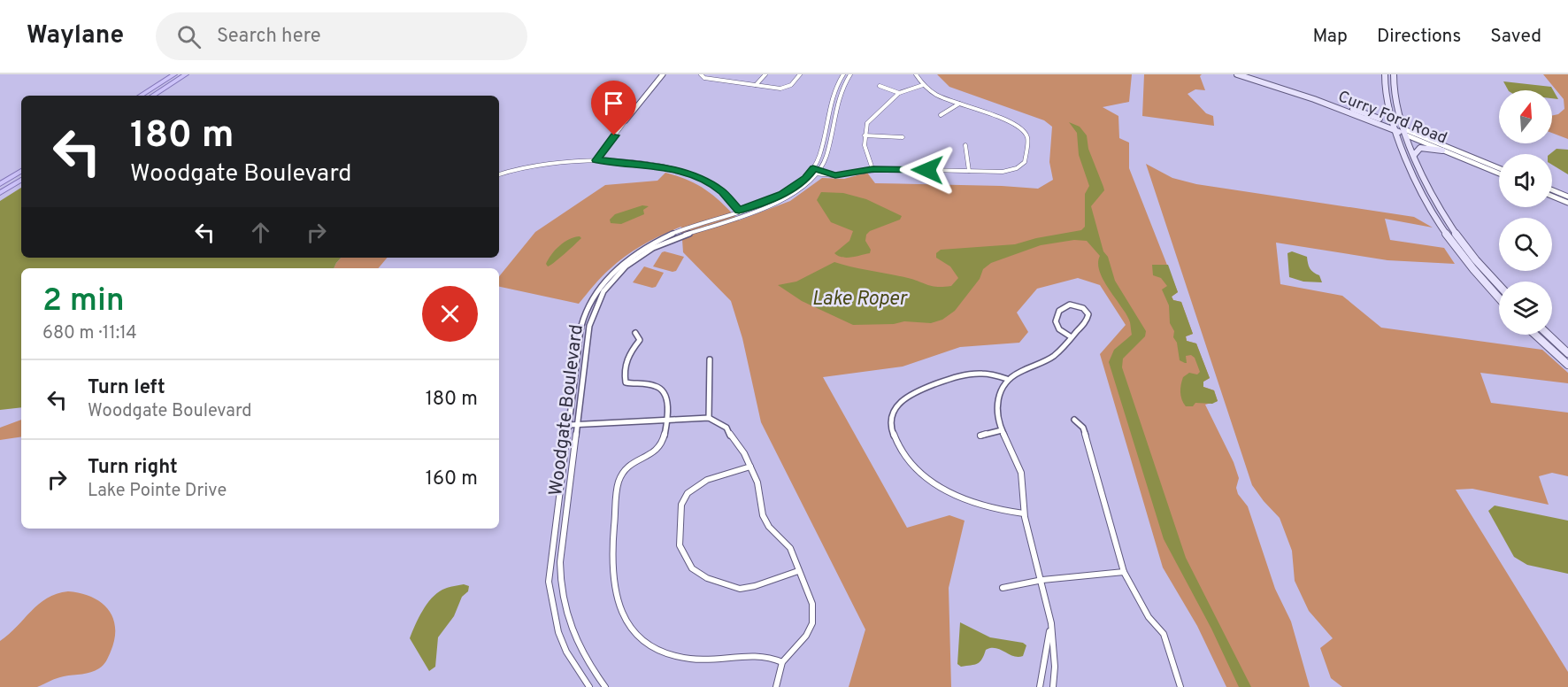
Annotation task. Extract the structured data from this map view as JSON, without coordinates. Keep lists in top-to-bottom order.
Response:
{
  "streets": {
    "main road": ["Curry Ford Road"],
    "street": ["Woodgate Boulevard"]
  },
  "water": ["Lake Roper"],
  "north": "top",
  "page": {
    "header": "Waylane",
    "search": "Search here",
    "nav": ["Map", "Directions", "Saved"],
    "turn": ["180 m", "Woodgate Boulevard"],
    "heading": ["2 min", "680 m · 11:14"],
    "list": [
      {
        "name": "Turn left",
        "note": "Woodgate Boulevard",
        "value": "180 m"
      },
      {
        "name": "Turn right",
        "note": "Lake Pointe Drive",
        "value": "160 m"
      }
    ]
  }
}
